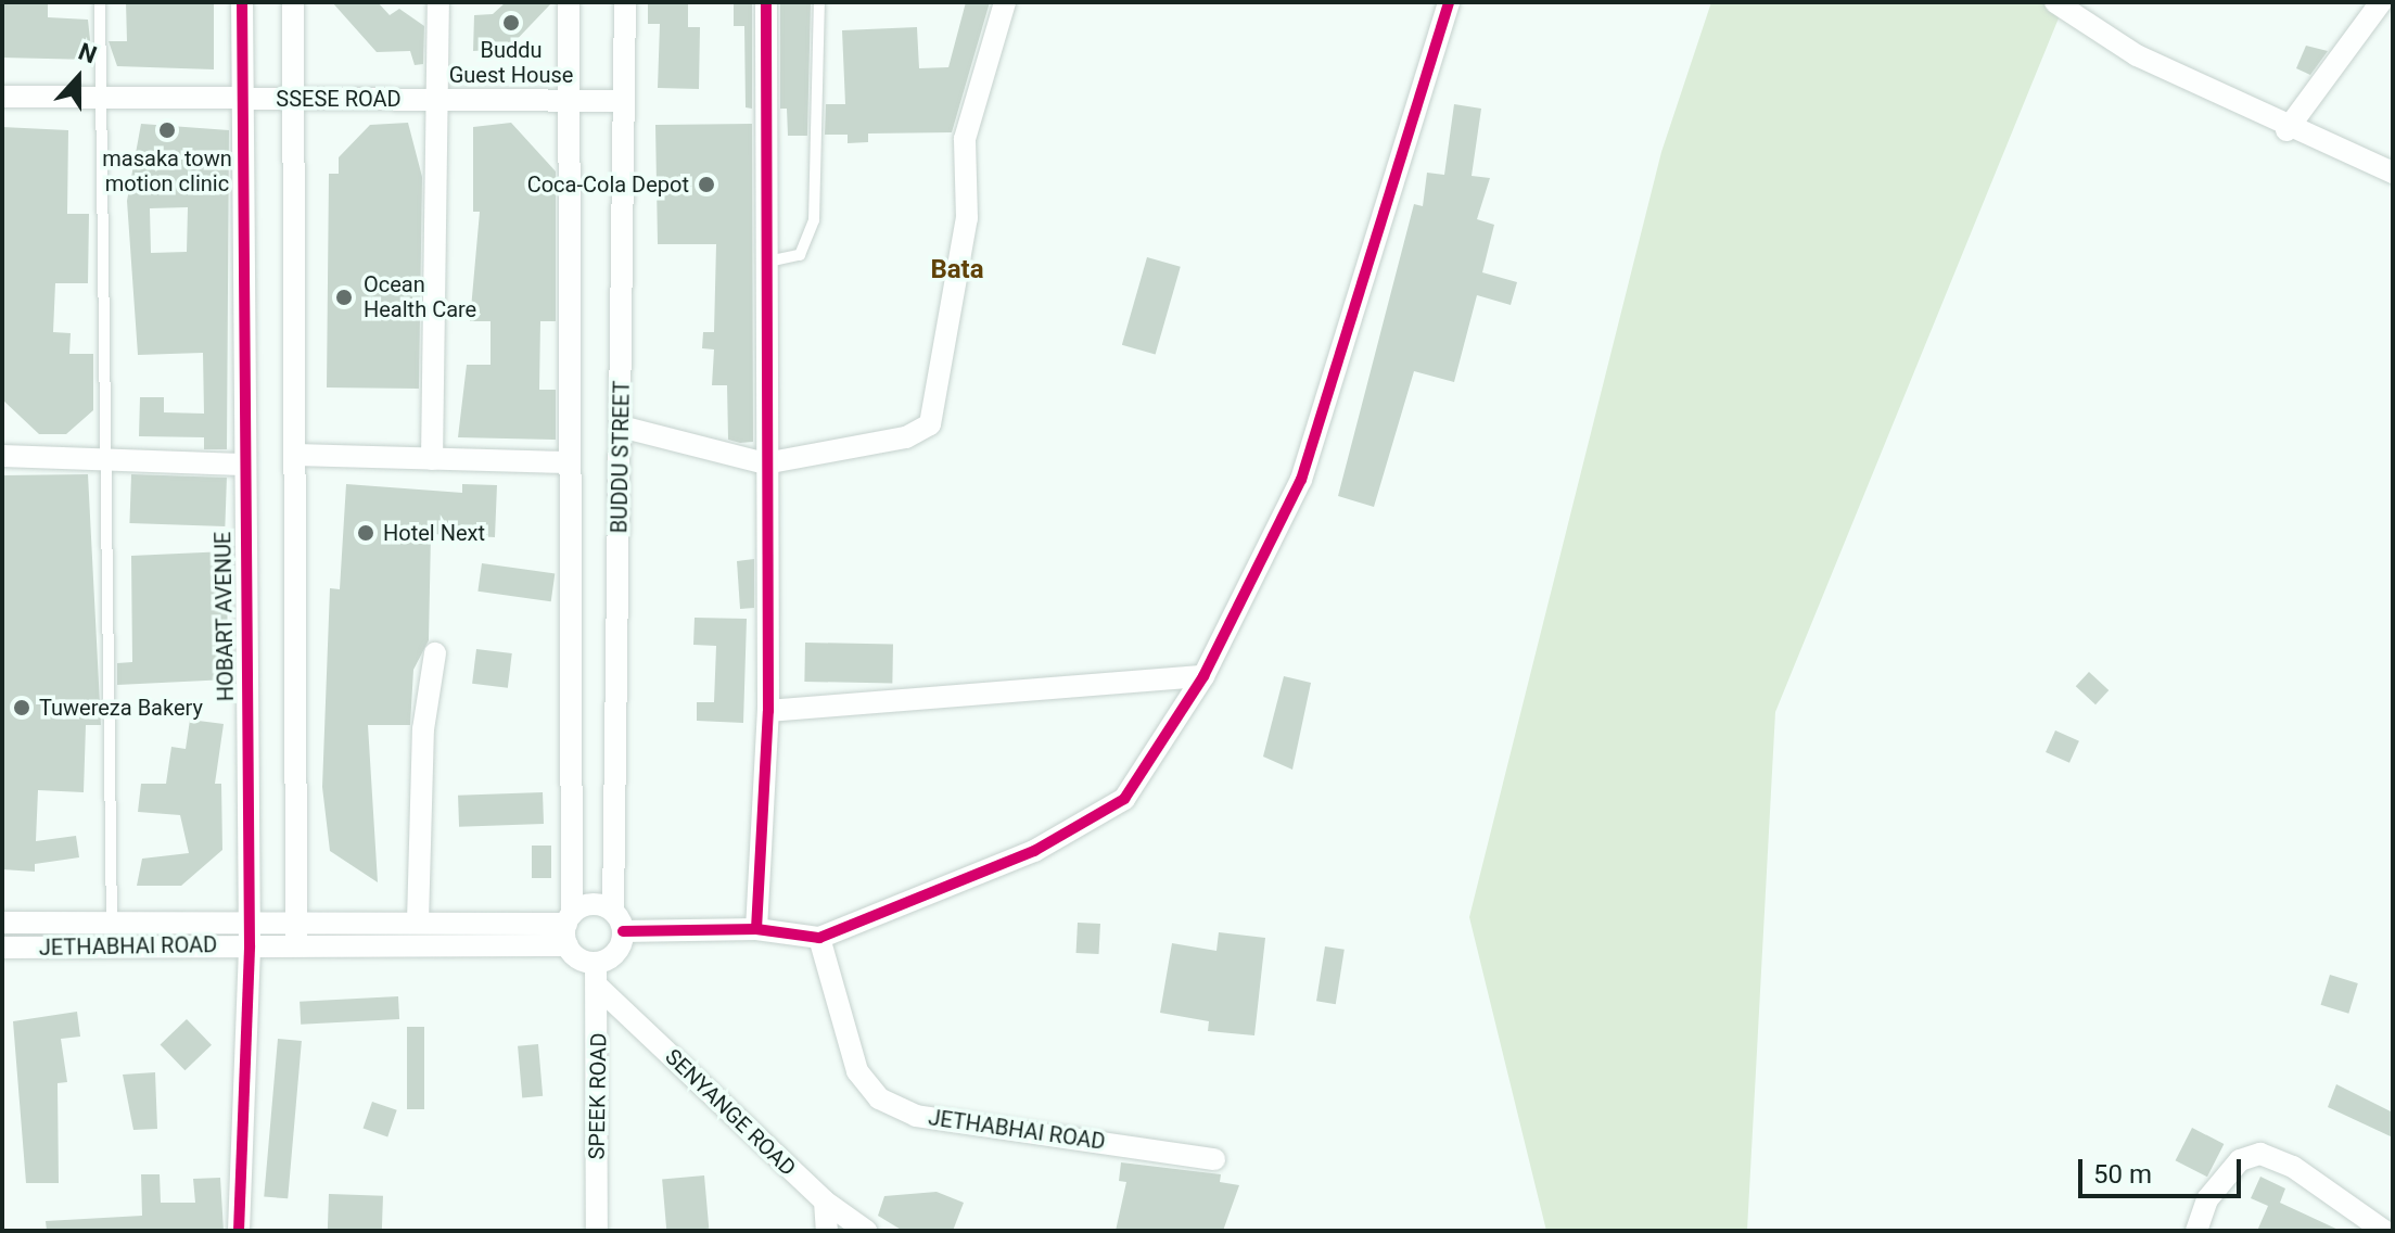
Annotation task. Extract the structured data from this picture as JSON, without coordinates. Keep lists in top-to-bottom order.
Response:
{
  "streets": {
    "street": [
      "SSESE ROAD",
      "BUDDU STREET",
      "HOBART AVENUE",
      "JETHABHAI ROAD",
      "SPEEK ROAD",
      "SENYANGE ROAD"
    ]
  },
  "crossings": [
    ["SSESE ROAD", "BUDDU STREET"],
    ["SSESE ROAD", "HOBART AVENUE"],
    ["HOBART AVENUE", "JETHABHAI ROAD"],
    ["SPEEK ROAD", "SENYANGE ROAD"]
  ],
  "districts": ["Bata"],
  "places": [
    "Buddu Guest House",
    "masaka town motion clinic",
    "Coca-Cola Depot",
    "Ocean Health Care",
    "Hotel Next",
    "Tuwereza Bakery"
  ],
  "scale_bar": "50 m",
  "north": "top"
}
